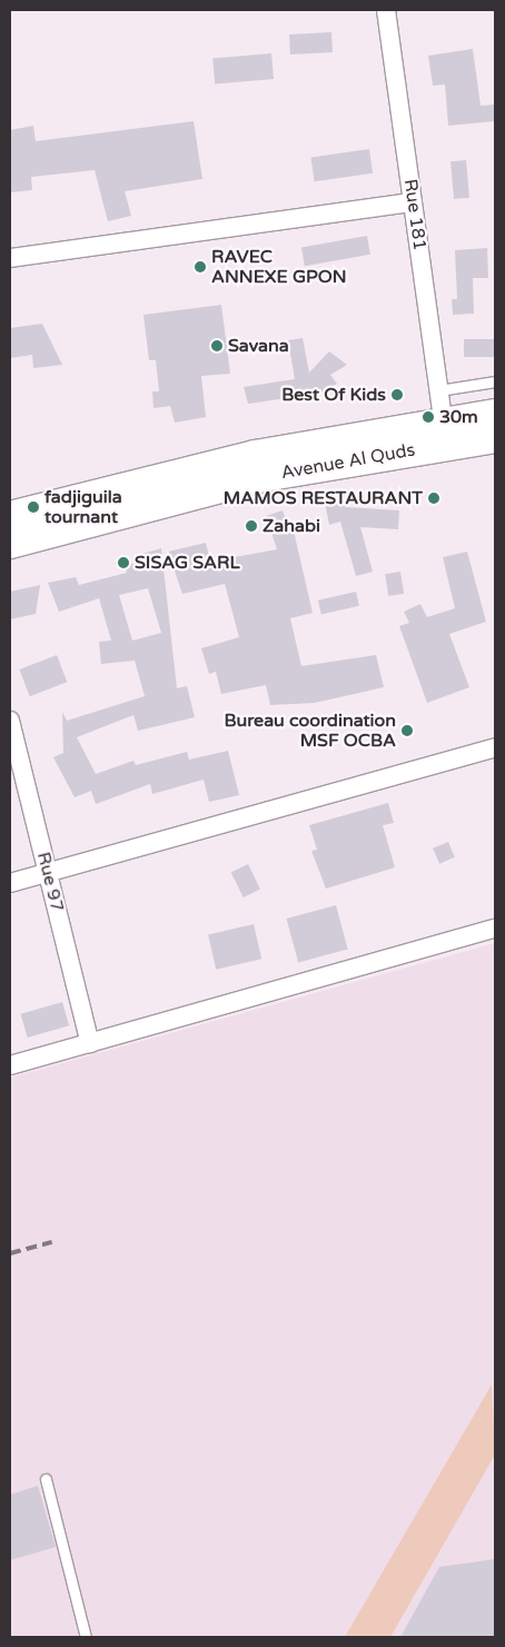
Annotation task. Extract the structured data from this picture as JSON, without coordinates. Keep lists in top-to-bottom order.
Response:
{
  "streets": {
    "main road": ["Avenue Al Quds"],
    "street": ["Rue 181", "Rue 97"]
  },
  "crossings": [
    ["Rue 181", "Avenue Al Quds"]
  ],
  "places": [
    "RAVEC ANNEXE GPON",
    "Savana",
    "Best Of Kids",
    "30m",
    "MAMOS RESTAURANT",
    "fadjiguila tournant",
    "Zahabi",
    "SISAG SARL",
    "Bureau coordination MSF OCBA"
  ]
}
